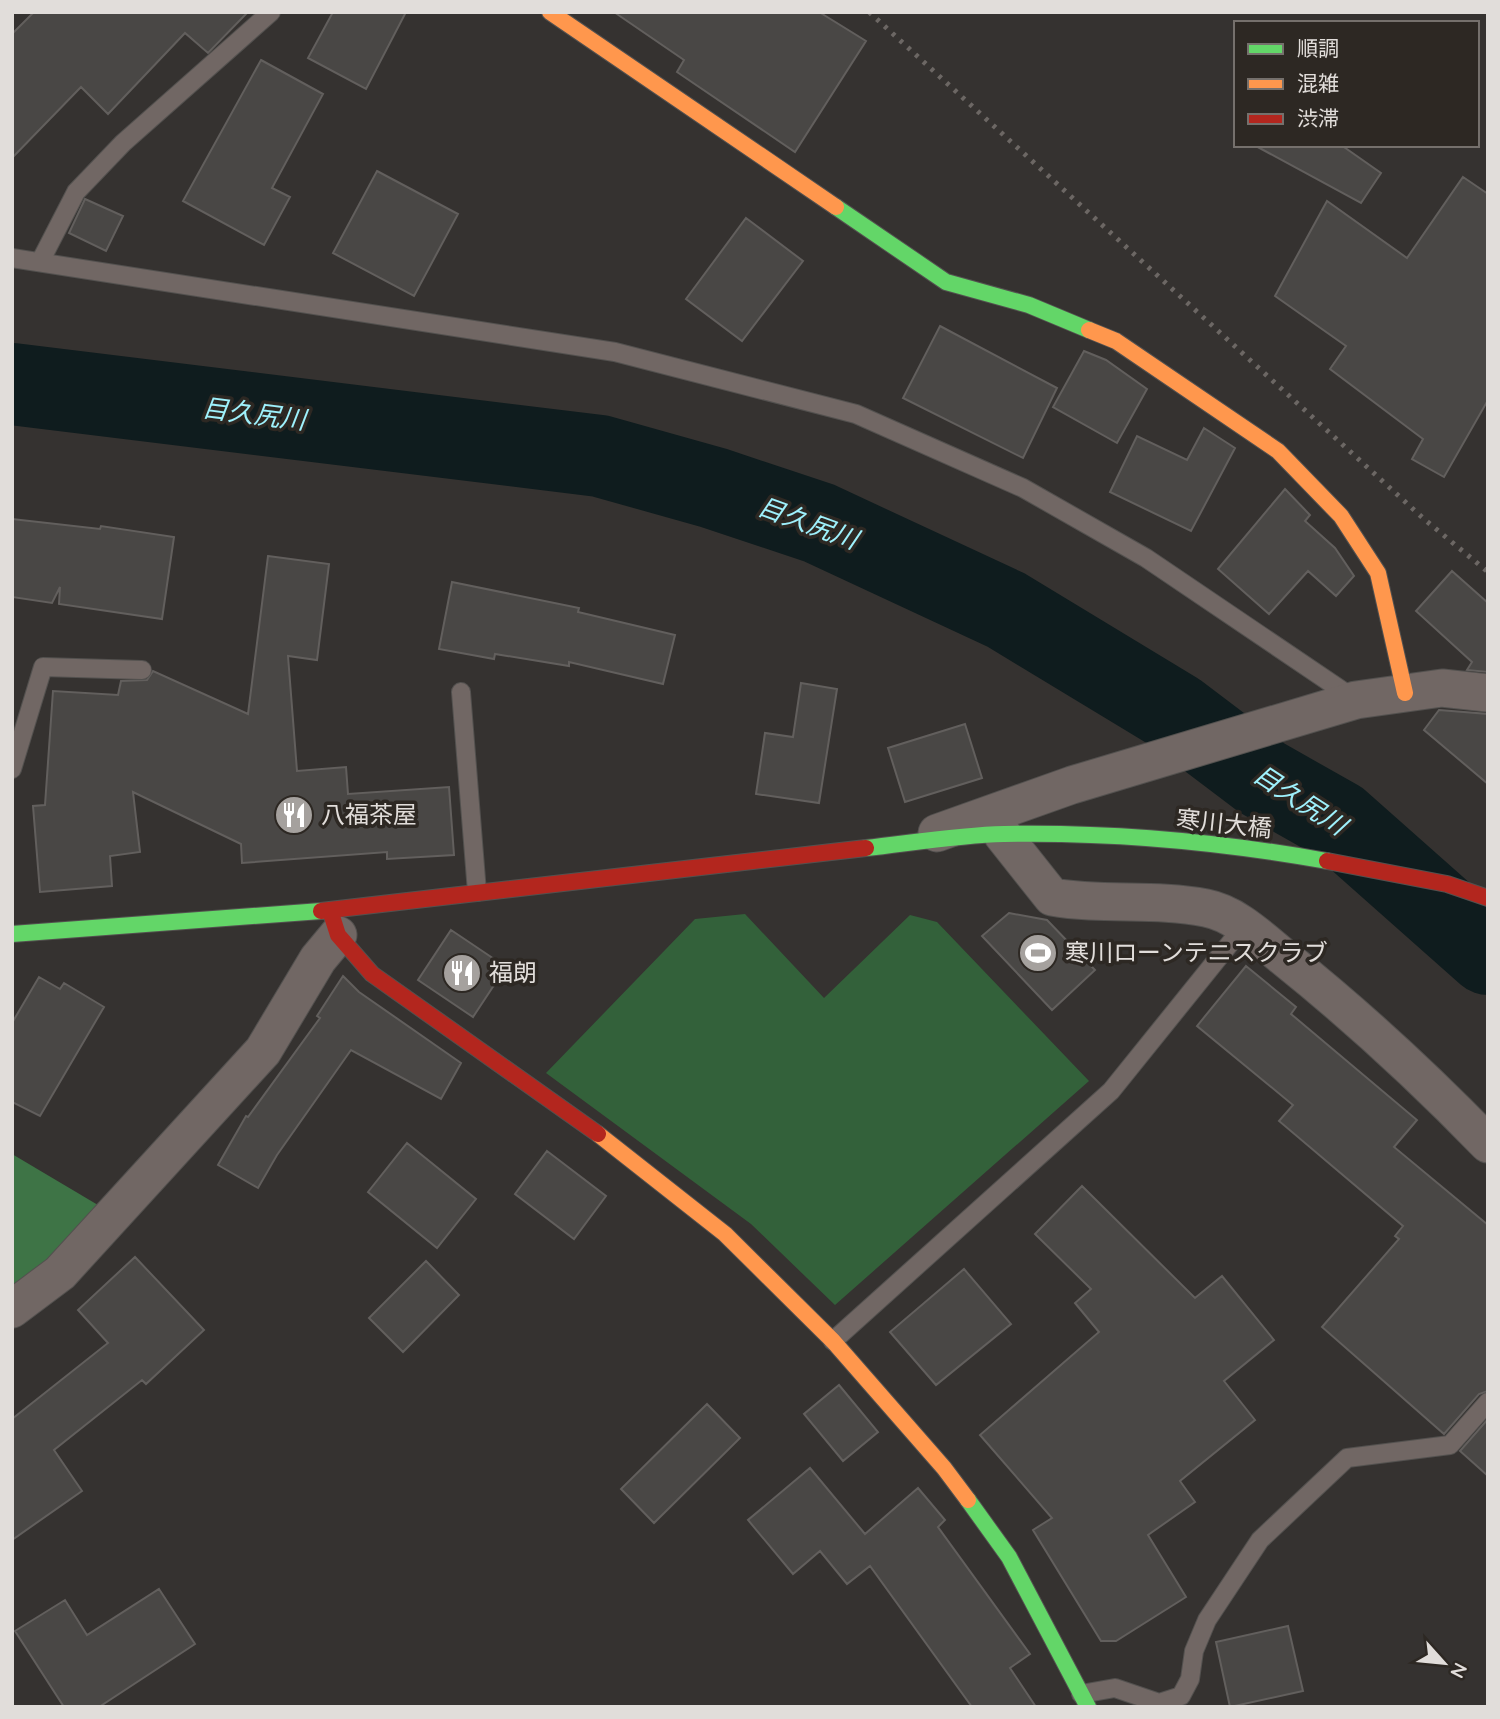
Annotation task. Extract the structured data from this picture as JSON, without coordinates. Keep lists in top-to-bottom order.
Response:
{
  "streets": {
    "street": ["寒川大橋"]
  },
  "water": ["目久尻川"],
  "places": {
    "restaurant": ["八福茶屋", "福朗"],
    "sports": ["寒川ローンテニスクラブ"]
  },
  "legend": ["順調", "混雑", "渋滞"],
  "north": "bottom right"
}
